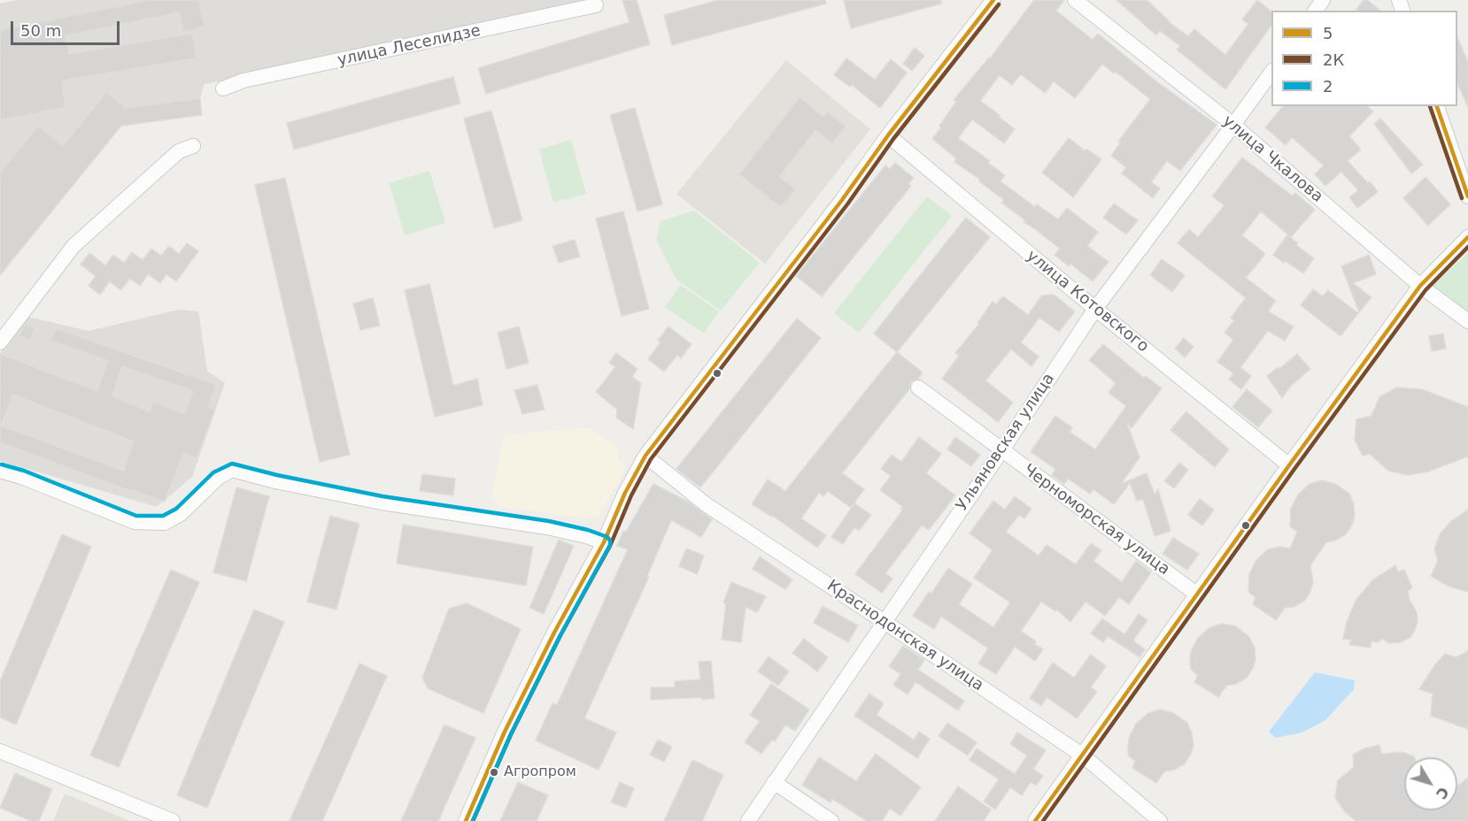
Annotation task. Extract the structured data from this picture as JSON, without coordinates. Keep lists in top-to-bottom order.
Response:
{
  "streets": {
    "street": [
      "улица Леселидзе",
      "улица Чкалова",
      "улица Котовского",
      "Ульяновская улица",
      "Черноморская улица",
      "Краснодонская улица"
    ]
  },
  "crossings": [
    ["улица Чкалова", "Ульяновская улица"],
    ["улица Котовского", "Ульяновская улица"],
    ["Ульяновская улица", "Черноморская улица"],
    ["Ульяновская улица", "Краснодонская улица"]
  ],
  "places": ["Агропром"],
  "lines": ["transit line 5", "transit line 2К", "transit line 2"],
  "legend": ["5", "2К", "2"],
  "scale_bar": "50 m",
  "north": "bottom right"
}
